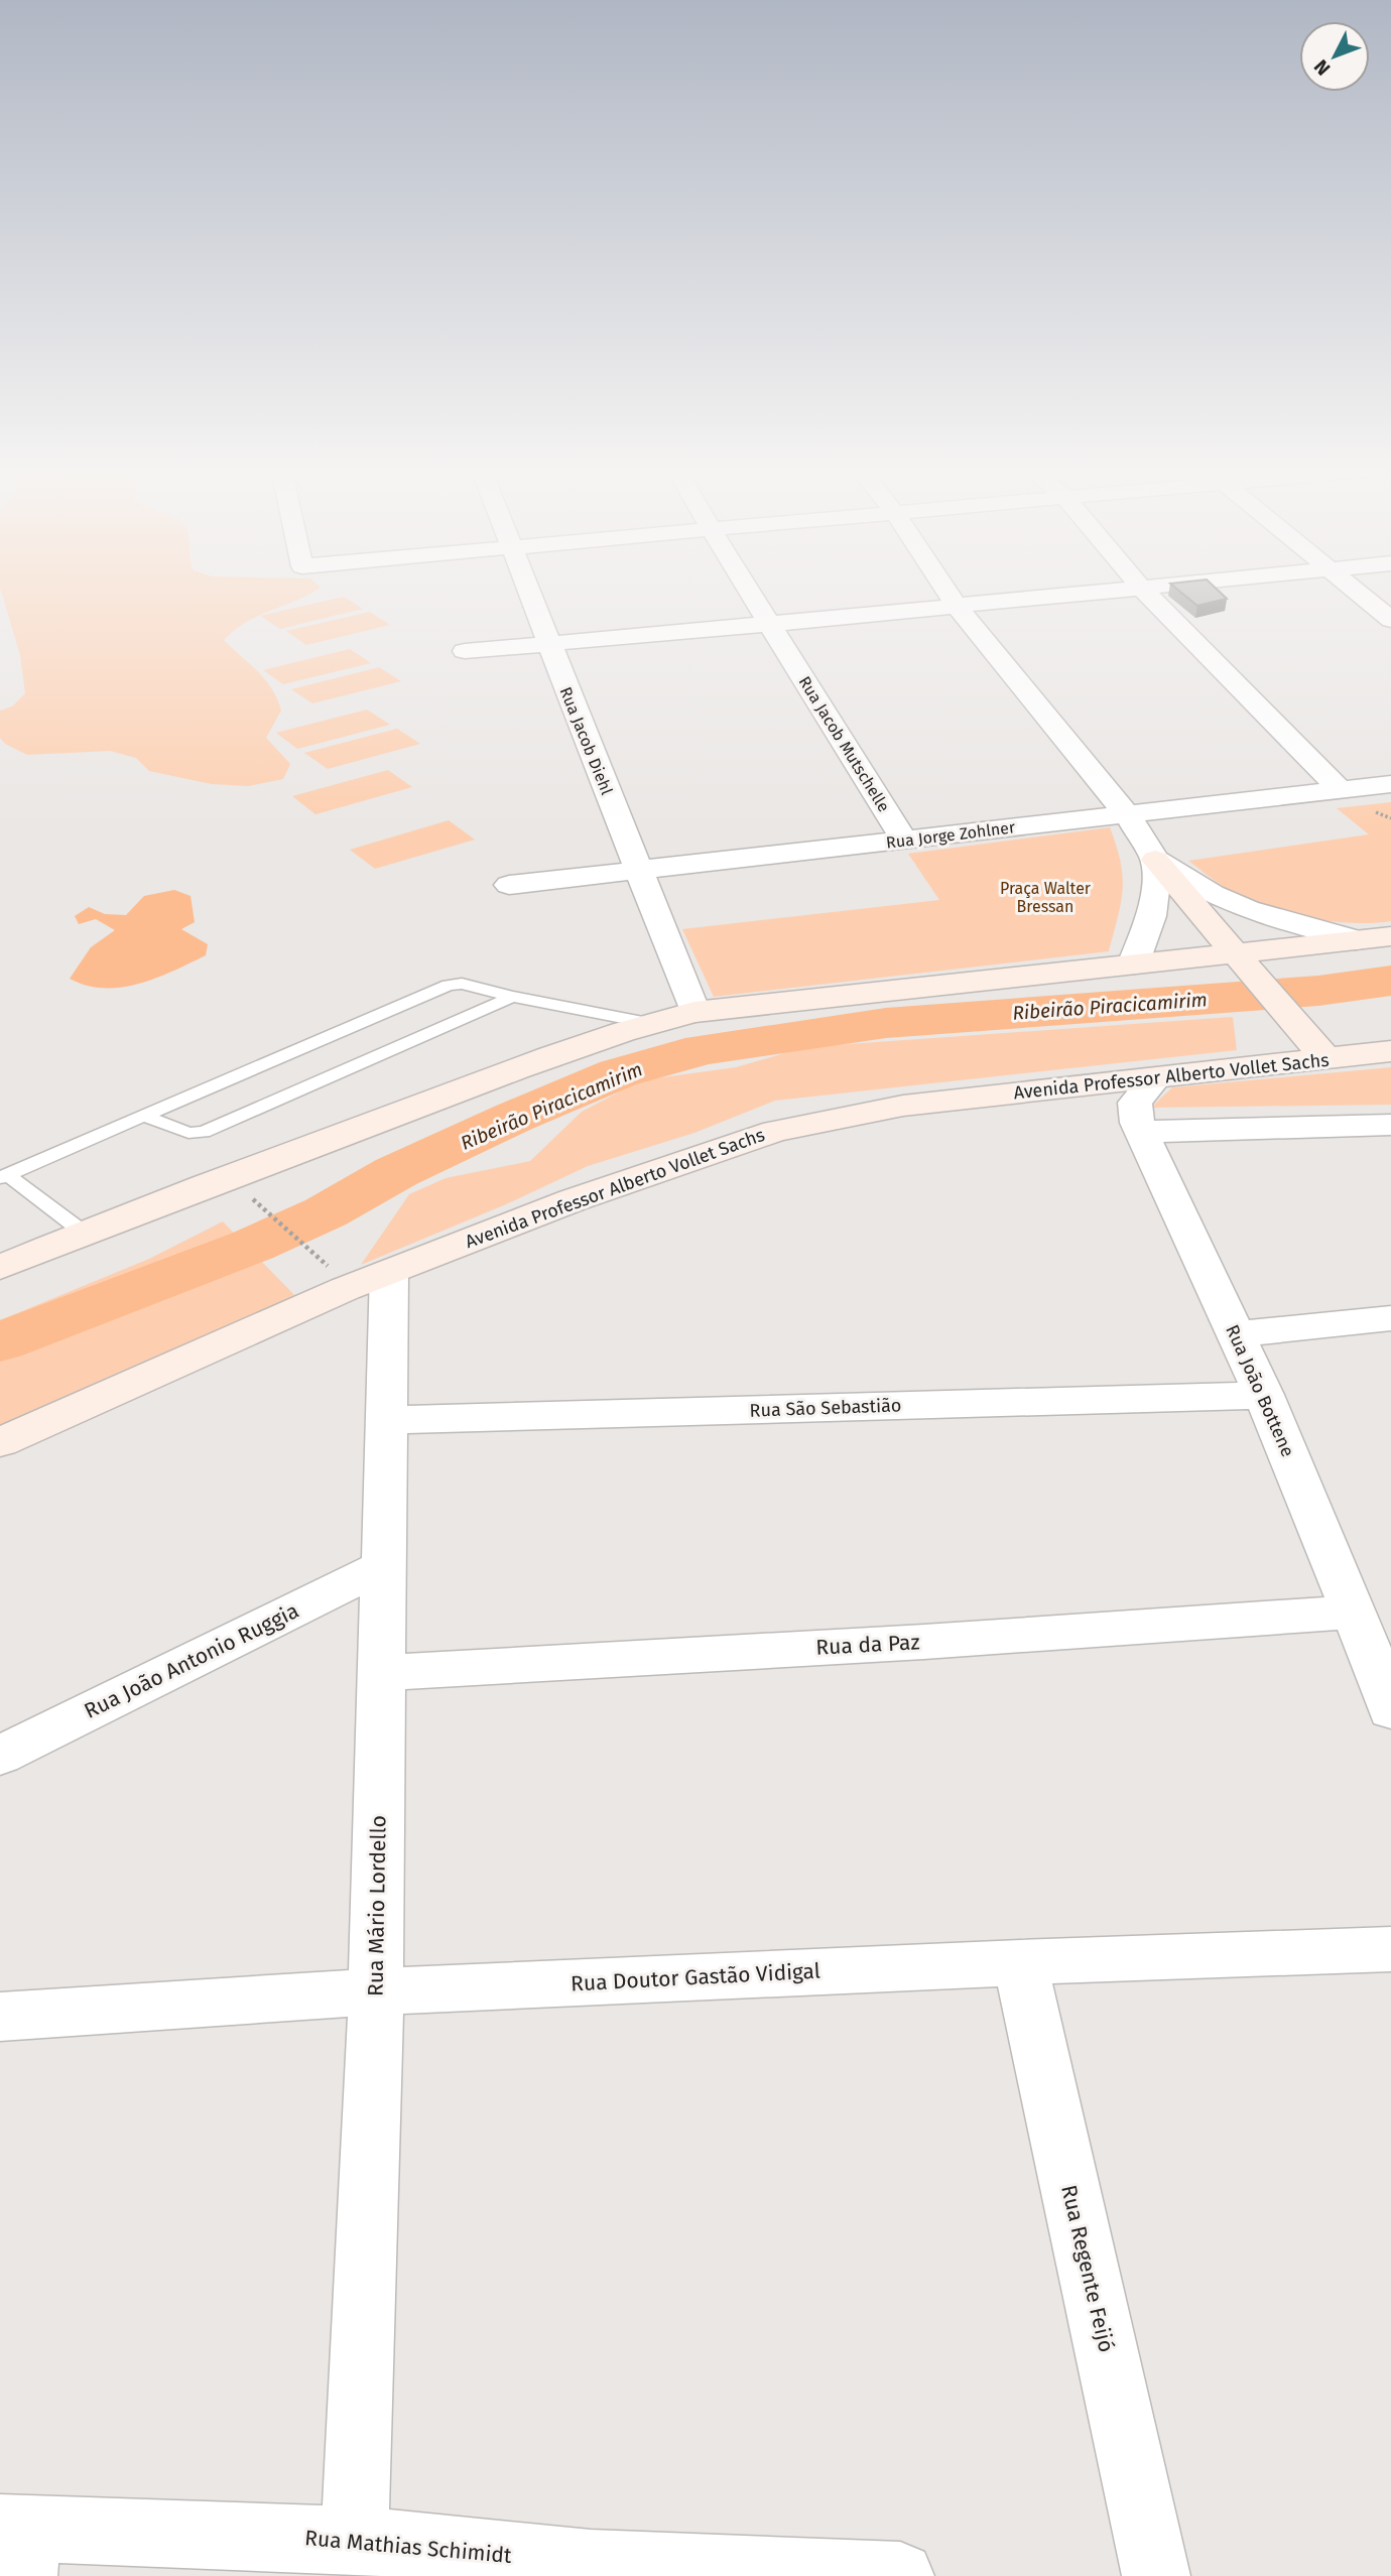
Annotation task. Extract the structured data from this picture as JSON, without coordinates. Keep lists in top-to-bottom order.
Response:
{
  "streets": {
    "main road": ["Avenida Professor Alberto Vollet Sachs"],
    "street": [
      "Rua Jacob Diehl",
      "Rua Jacob Mutschelle",
      "Rua Jorge Zohlner",
      "Rua João Bottene",
      "Rua São Sebastião",
      "Rua da Paz",
      "Rua João Antonio Ruggia",
      "Rua Mário Lordello",
      "Rua Doutor Gastão Vidigal",
      "Rua Regente Feijó",
      "Rua Mathias Schimidt"
    ]
  },
  "crossings": [
    ["Rua Jacob Diehl", "Rua Jorge Zohlner"],
    ["Rua Jacob Mutschelle", "Rua Jorge Zohlner"],
    ["Avenida Professor Alberto Vollet Sachs", "Rua João Bottene"],
    ["Avenida Professor Alberto Vollet Sachs", "Rua Mário Lordello"],
    ["Rua João Bottene", "Rua São Sebastião"],
    ["Rua João Bottene", "Rua da Paz"],
    ["Rua São Sebastião", "Rua Mário Lordello"],
    ["Rua da Paz", "Rua Mário Lordello"],
    ["Rua João Antonio Ruggia", "Rua Mário Lordello"],
    ["Rua Mário Lordello", "Rua Doutor Gastão Vidigal"],
    ["Rua Mário Lordello", "Rua Mathias Schimidt"],
    ["Rua Doutor Gastão Vidigal", "Rua Regente Feijó"]
  ],
  "water": ["Ribeirão Piracicamirim"],
  "parks": ["Praça Walter Bressan"],
  "north": "bottom left"
}
